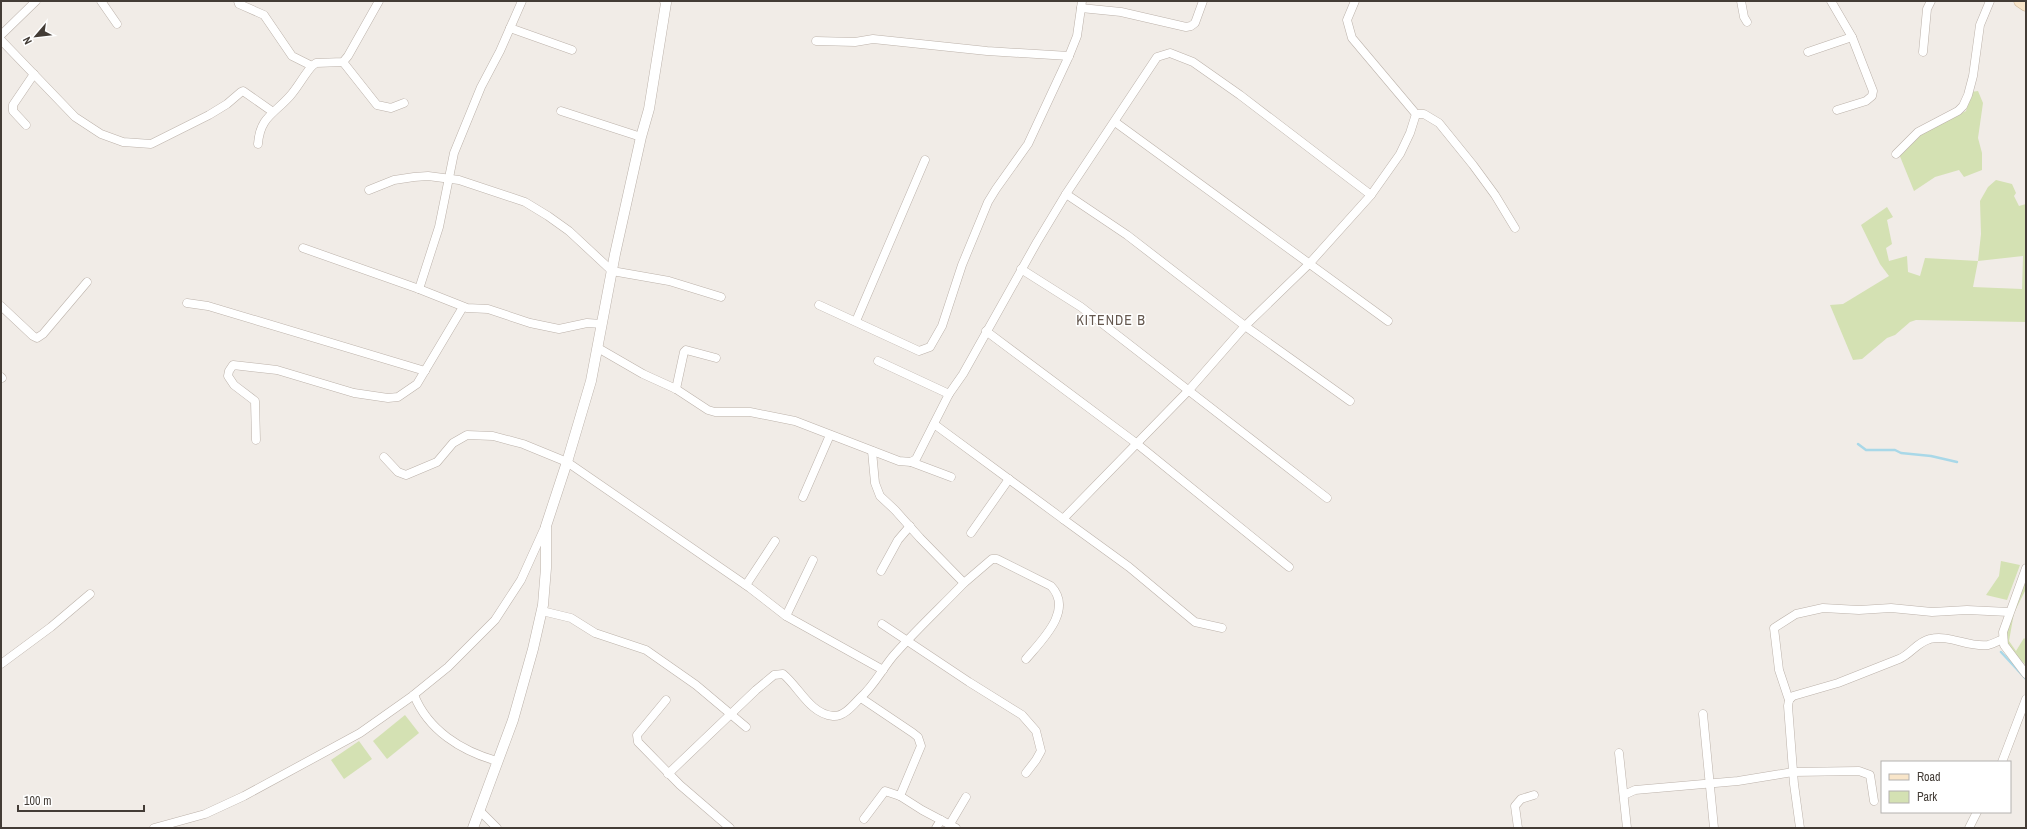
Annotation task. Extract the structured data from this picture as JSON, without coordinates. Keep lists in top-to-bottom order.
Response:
{
  "districts": ["KITENDE B"],
  "legend": ["Road", "Park"],
  "scale_bar": "100 m",
  "north": "bottom left"
}
